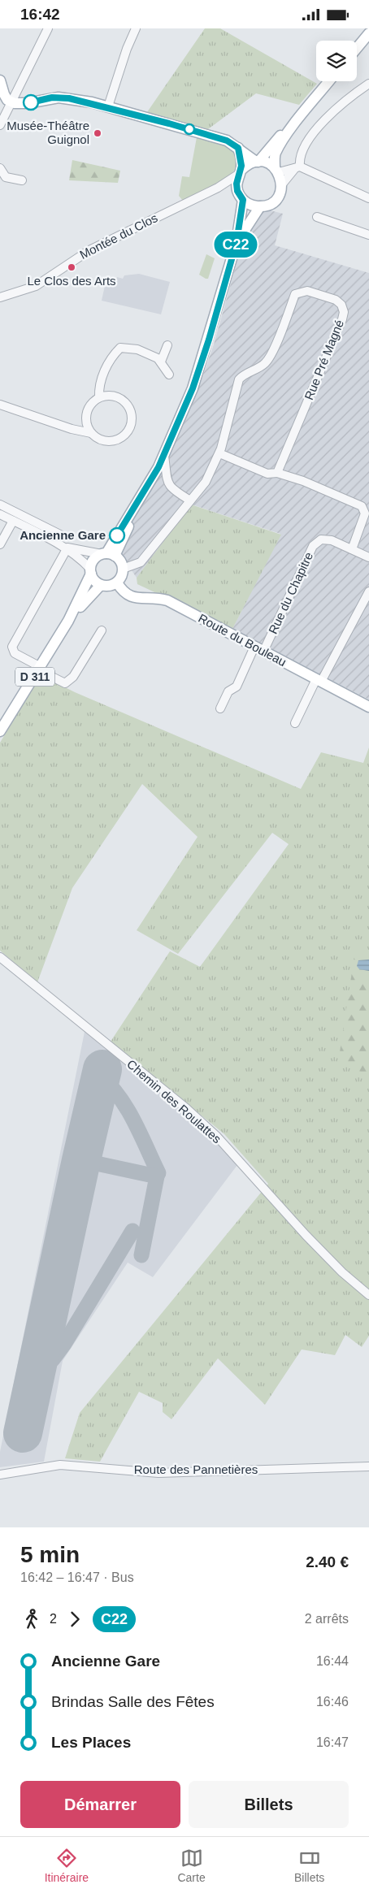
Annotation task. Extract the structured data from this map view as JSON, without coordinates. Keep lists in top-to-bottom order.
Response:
{
  "streets": {
    "main road": ["Route du Bouleau", "D 311"],
    "street": [
      "Montée du Clos",
      "Rue Pré Magné",
      "Rue du Chapitre",
      "Chemin des Roulattes",
      "Route des Pannetières"
    ]
  },
  "crossings": [
    ["Rue Pré Magné", "Route du Bouleau"],
    ["Rue Pré Magné", "D 311"],
    ["Rue du Chapitre", "Route du Bouleau"],
    ["Route du Bouleau", "D 311"]
  ],
  "places": ["Musée-Théâtre Guignol", "Le Clos des Arts", "Ancienne Gare"],
  "lines": ["bus line C22"],
  "page": {
    "status": "16:42",
    "on_map": "C22",
    "heading": ["5 min", "16:42 – 16:47 · Bus", "2.40 €"],
    "legs": ["2", "C22", "2 arrêts"],
    "list": [
      {
        "name": "Ancienne Gare",
        "value": "16:44"
      },
      {
        "name": "Brindas Salle des Fêtes",
        "value": "16:46"
      },
      {
        "name": "Les Places",
        "value": "16:47"
      }
    ],
    "buttons": ["Démarrer", "Billets"],
    "tabs": ["Itinéraire", "Carte", "Billets"]
  }
}
